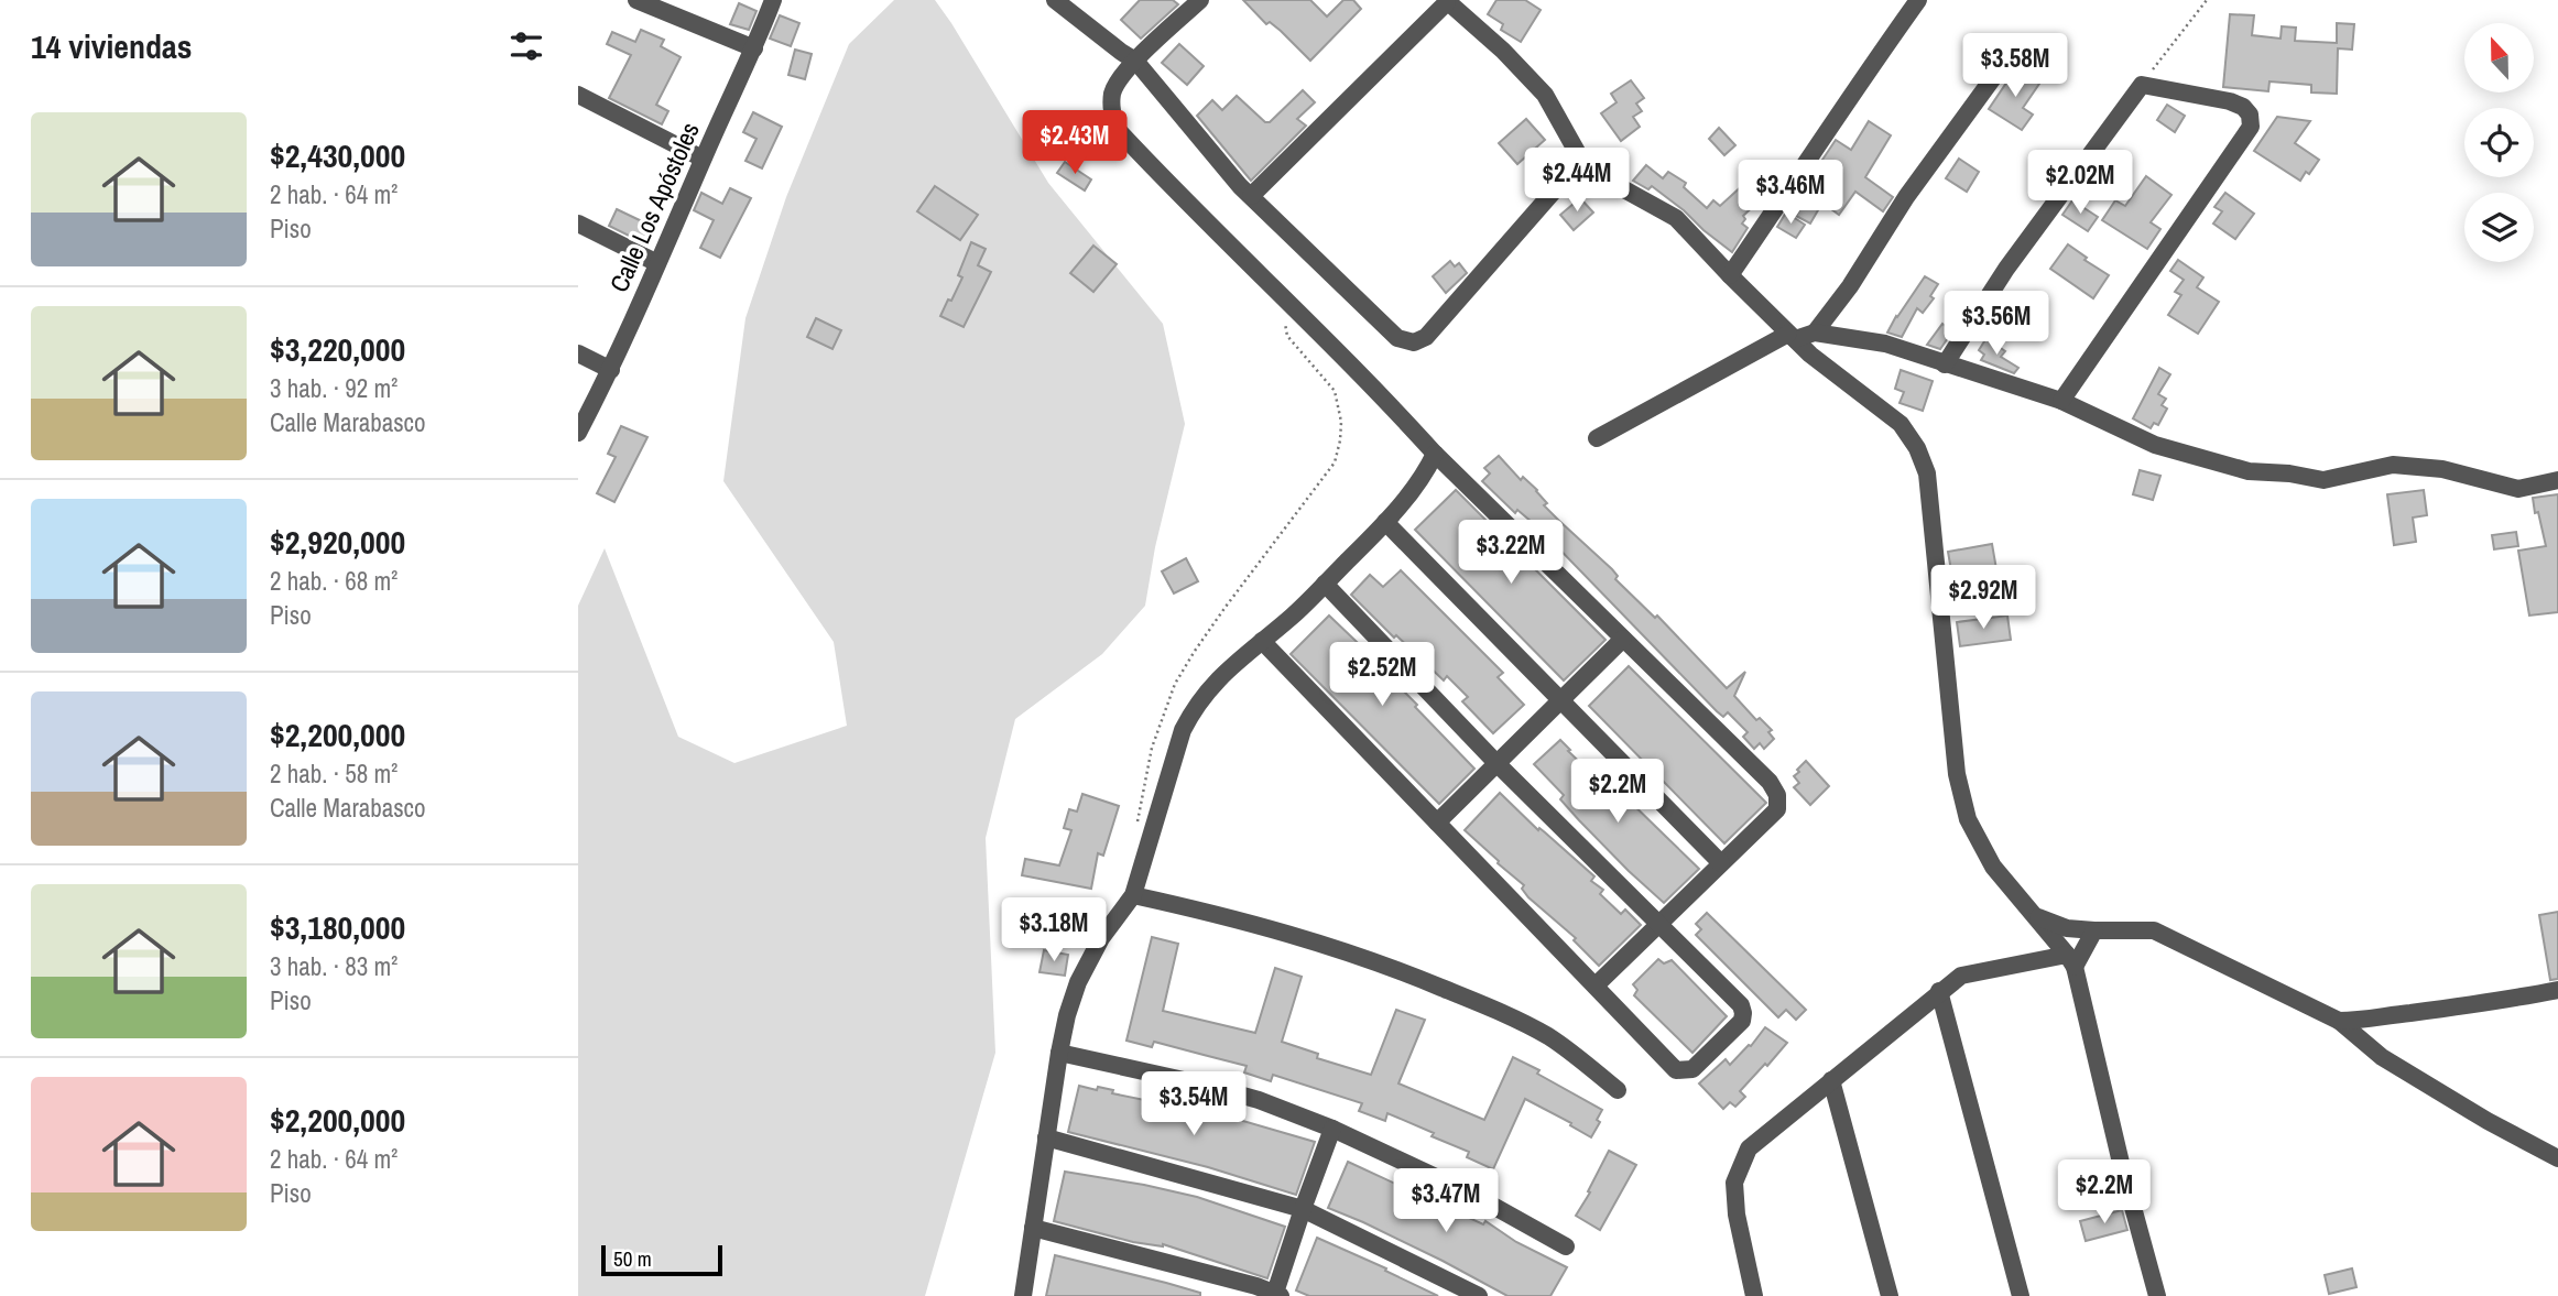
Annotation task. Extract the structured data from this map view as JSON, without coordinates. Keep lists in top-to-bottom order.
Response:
{
  "streets": {
    "street": ["Calle Los Apóstoles"]
  },
  "scale_bar": "50 m",
  "north": "top",
  "page": {
    "heading": "14 viviendas",
    "price": [
      "$3.58M",
      "$2.43M",
      "$2.44M",
      "$2.02M",
      "$3.46M",
      "$3.56M",
      "$3.22M",
      "$2.92M",
      "$2.52M",
      "$2.2M",
      "$3.18M",
      "$3.54M",
      "$2.2M",
      "$3.47M"
    ],
    "list": [
      {
        "name": "$2,430,000",
        "note": "2 hab. · 64 m² · Piso"
      },
      {
        "name": "$3,220,000",
        "note": "3 hab. · 92 m² · Calle Marabasco"
      },
      {
        "name": "$2,920,000",
        "note": "2 hab. · 68 m² · Piso"
      },
      {
        "name": "$2,200,000",
        "note": "2 hab. · 58 m² · Calle Marabasco"
      },
      {
        "name": "$3,180,000",
        "note": "3 hab. · 83 m² · Piso"
      },
      {
        "name": "$2,200,000",
        "note": "2 hab. · 64 m² · Piso"
      }
    ],
    "scale": "50 m"
  }
}
